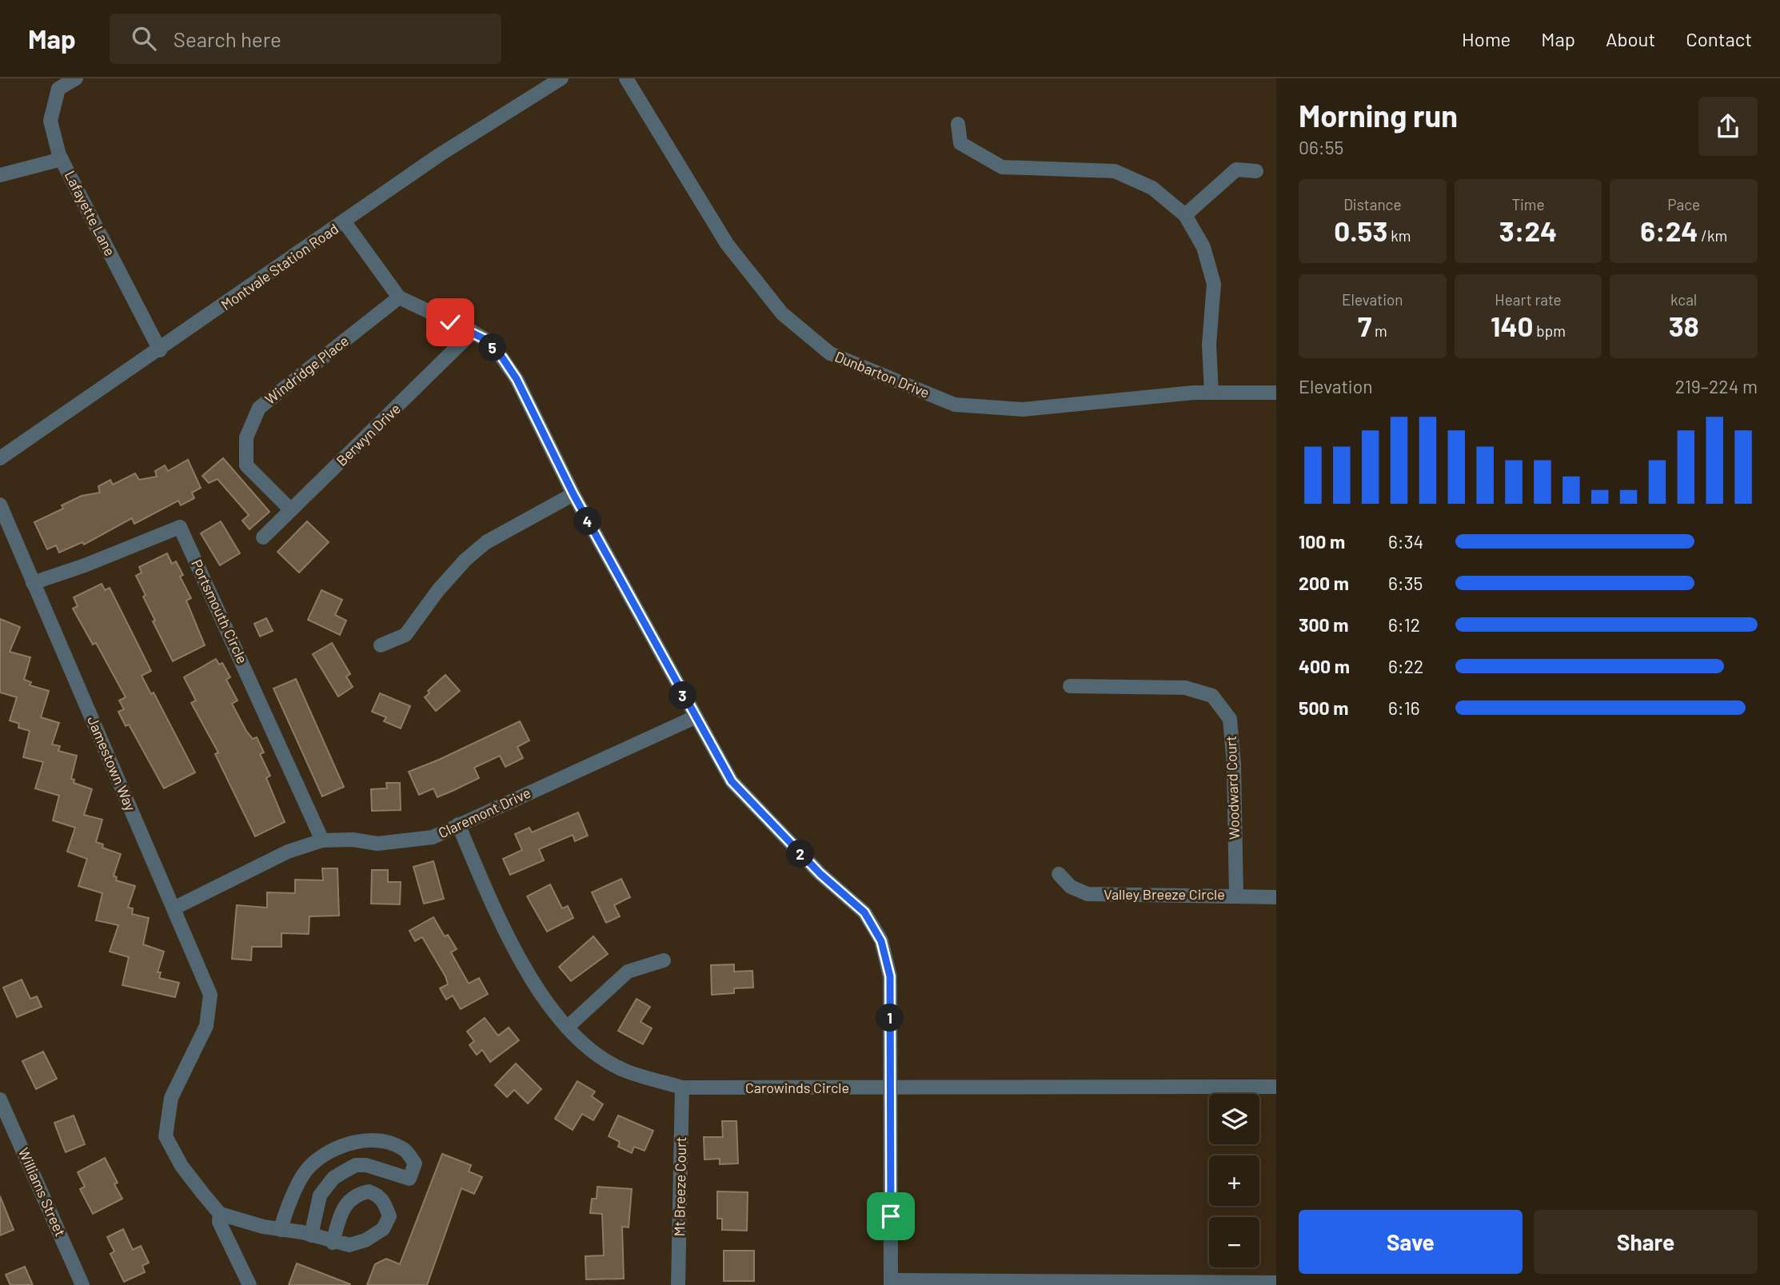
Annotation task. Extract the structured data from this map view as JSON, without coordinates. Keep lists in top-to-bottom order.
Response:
{
  "streets": {
    "street": [
      "Lafayette Lane",
      "Montvale Station Road",
      "Windridge Place",
      "Dunbarton Drive",
      "Berwyn Drive",
      "Portsmouth Circle",
      "Jamestown Way",
      "Woodward Court",
      "Claremont Drive",
      "Valley Breeze Circle",
      "Carowinds Circle",
      "Mt Breeze Court",
      "Williams Street"
    ]
  },
  "crossings": [
    ["Lafayette Lane", "Montvale Station Road"],
    ["Windridge Place", "Berwyn Drive"],
    ["Portsmouth Circle", "Jamestown Way"],
    ["Portsmouth Circle", "Claremont Drive"],
    ["Jamestown Way", "Claremont Drive"],
    ["Woodward Court", "Valley Breeze Circle"],
    ["Claremont Drive", "Carowinds Circle"],
    ["Carowinds Circle", "Mt Breeze Court"]
  ],
  "page": {
    "header": "Map",
    "search": "Search here",
    "nav": [
      "Home",
      "Map",
      "About",
      "Contact"
    ],
    "heading": ["Morning run", "06:55"],
    "stats": [
      ["Distance", "0.53 km"],
      ["Time", "3:24"],
      ["Pace", "6:24 /km"],
      ["Elevation", "7 m"],
      ["Heart rate", "140 bpm"],
      ["kcal", "38"]
    ],
    "pins": [
      "5",
      "4",
      "3",
      "2",
      "1"
    ],
    "chart": ["Elevation", "219–224 m"],
    "list": [
      {
        "name": "100 m",
        "note": "6:34"
      },
      {
        "name": "200 m",
        "note": "6:35"
      },
      {
        "name": "300 m",
        "note": "6:12"
      },
      {
        "name": "400 m",
        "note": "6:22"
      },
      {
        "name": "500 m",
        "note": "6:16"
      }
    ],
    "map_buttons": ["+", "−"],
    "buttons": ["Save", "Share"]
  }
}
